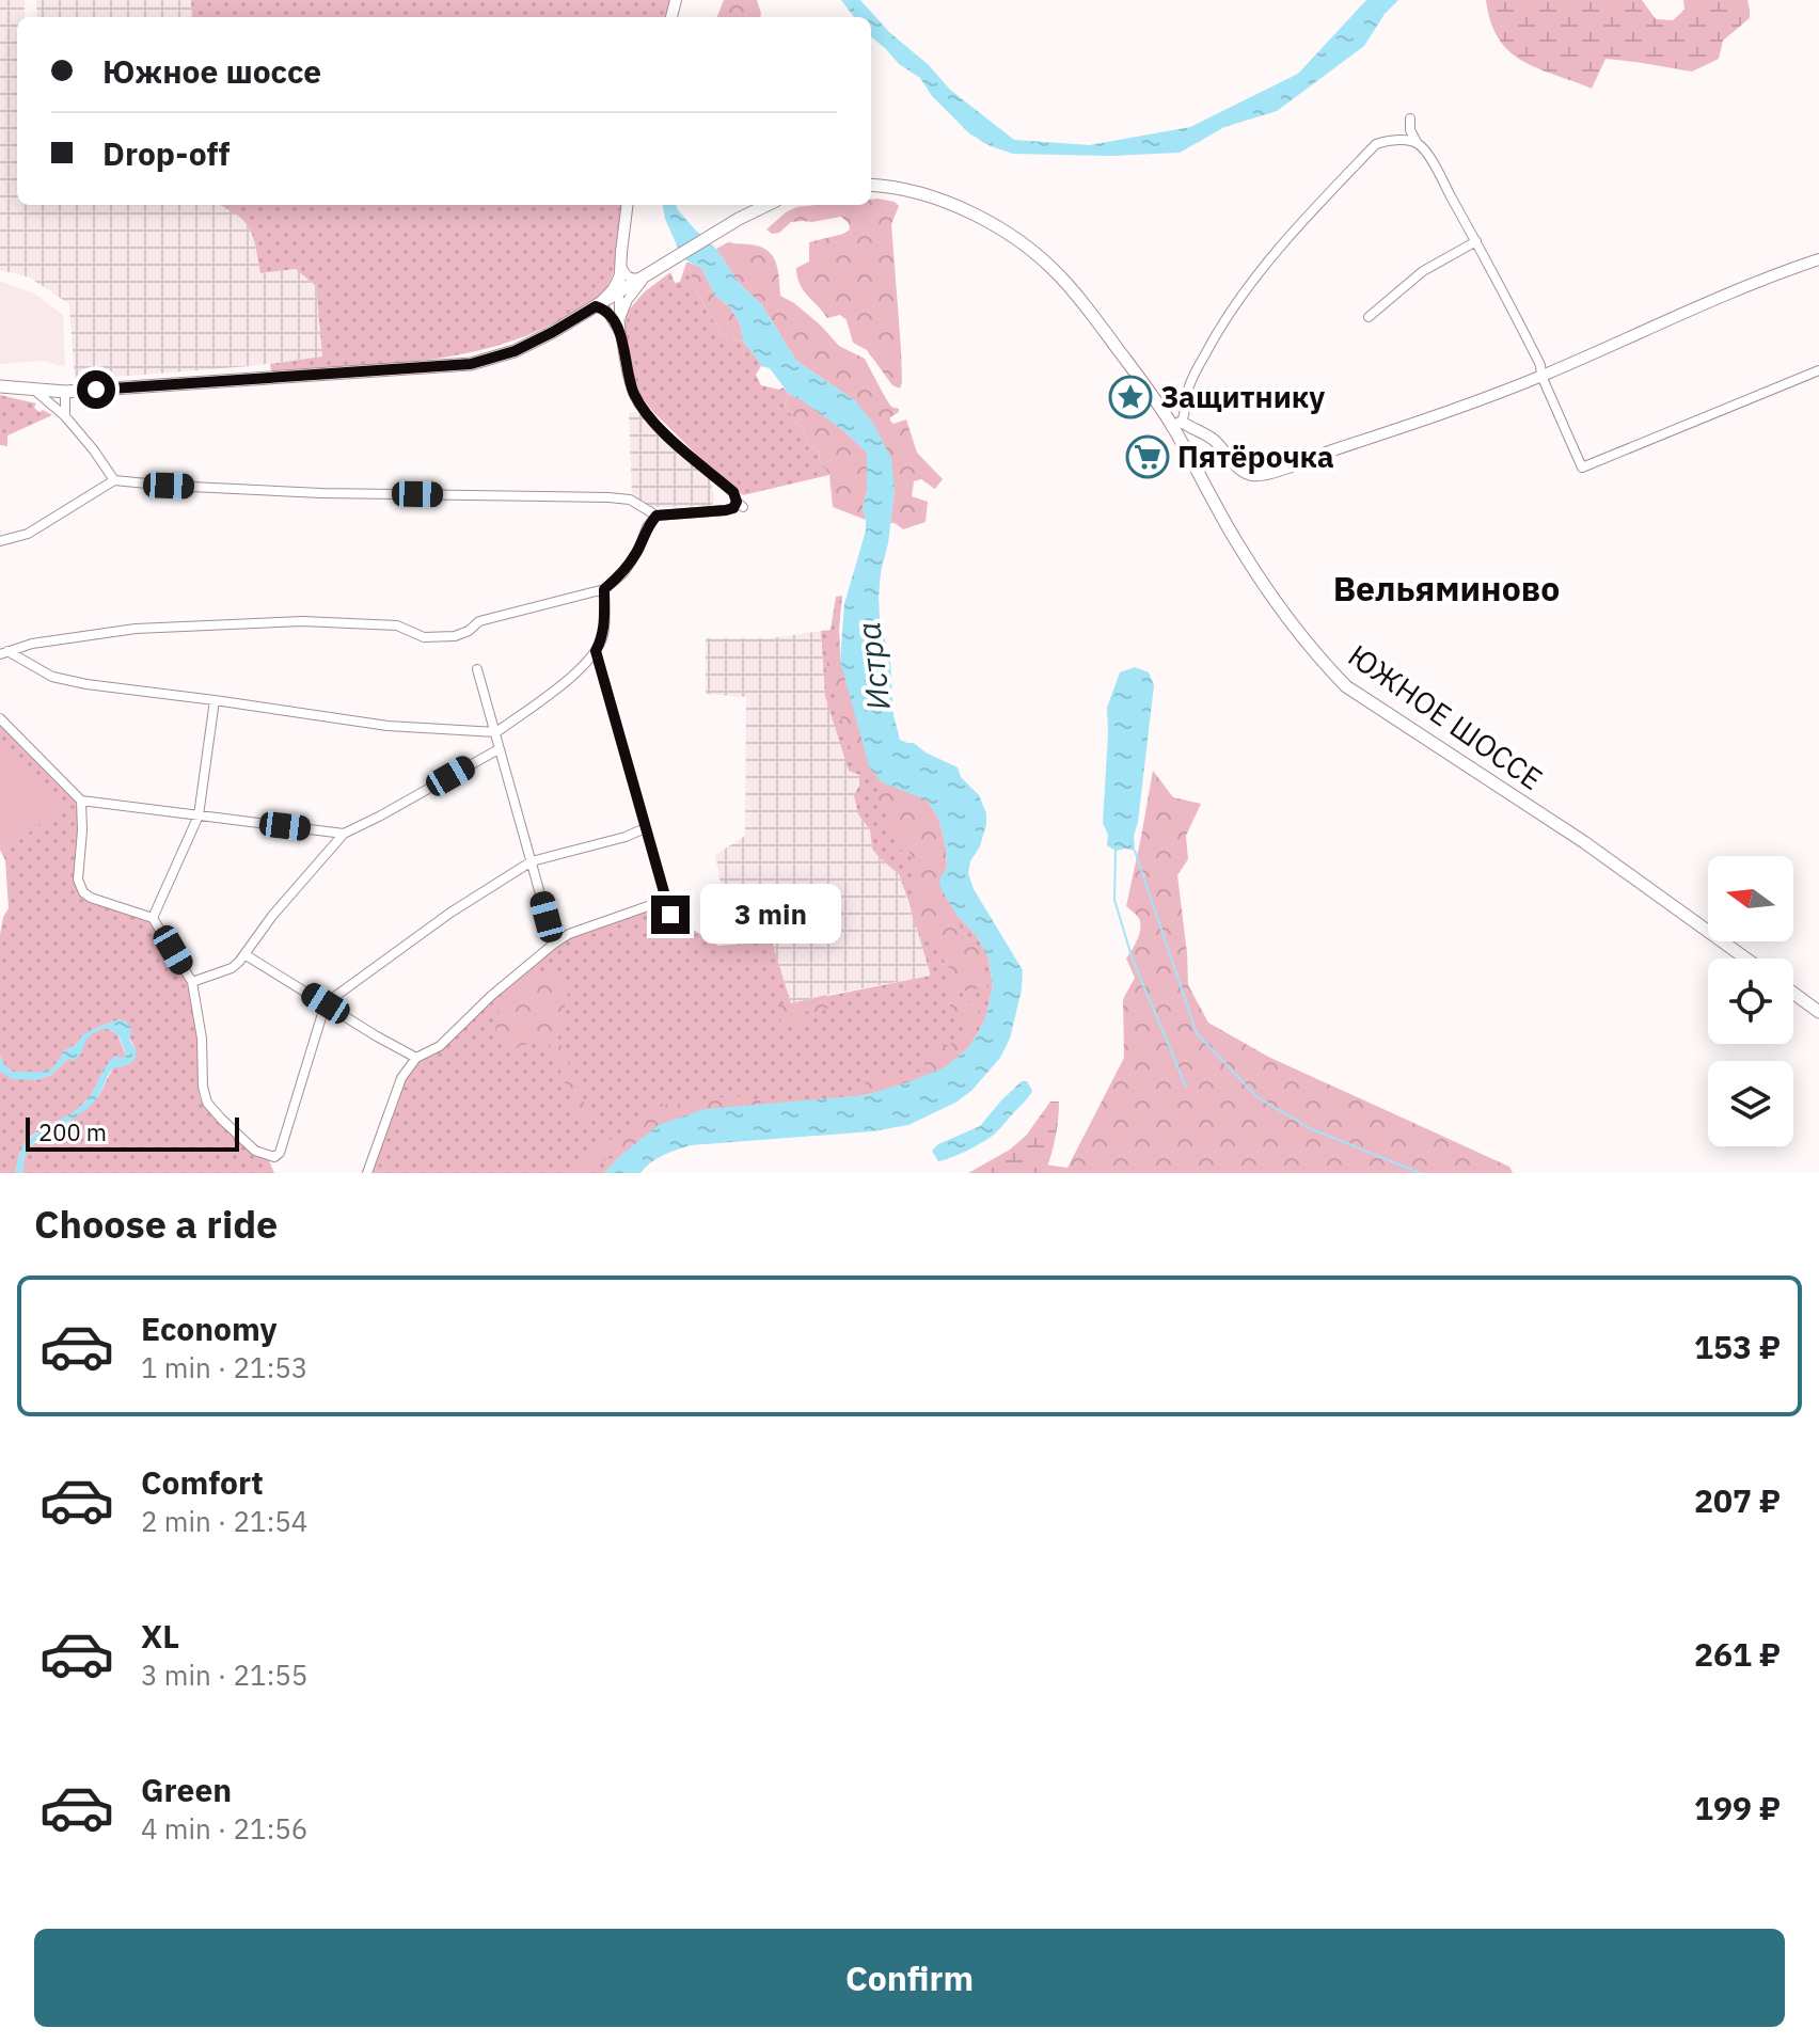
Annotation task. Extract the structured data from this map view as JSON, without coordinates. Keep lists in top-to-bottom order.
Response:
{
  "streets": {
    "main road": ["ЮЖНОЕ ШОССЕ"]
  },
  "districts": ["Вельяминово"],
  "water": ["Истра"],
  "places": {
    "place": ["Защитнику"],
    "supermarket": ["Пятёрочка"]
  },
  "scale_bar": "200 m",
  "north": "left",
  "page": {
    "banner": ["Южное шоссе", "Drop-off"],
    "bubble": "3 min",
    "scale": "200 m",
    "heading": "Choose a ride",
    "list": [
      {
        "name": "Economy",
        "note": "1 min · 21:53",
        "value": "153 ₽"
      },
      {
        "name": "Comfort",
        "note": "2 min · 21:54",
        "value": "207 ₽"
      },
      {
        "name": "XL",
        "note": "3 min · 21:55",
        "value": "261 ₽"
      },
      {
        "name": "Green",
        "note": "4 min · 21:56",
        "value": "199 ₽"
      }
    ],
    "buttons": "Confirm"
  }
}
